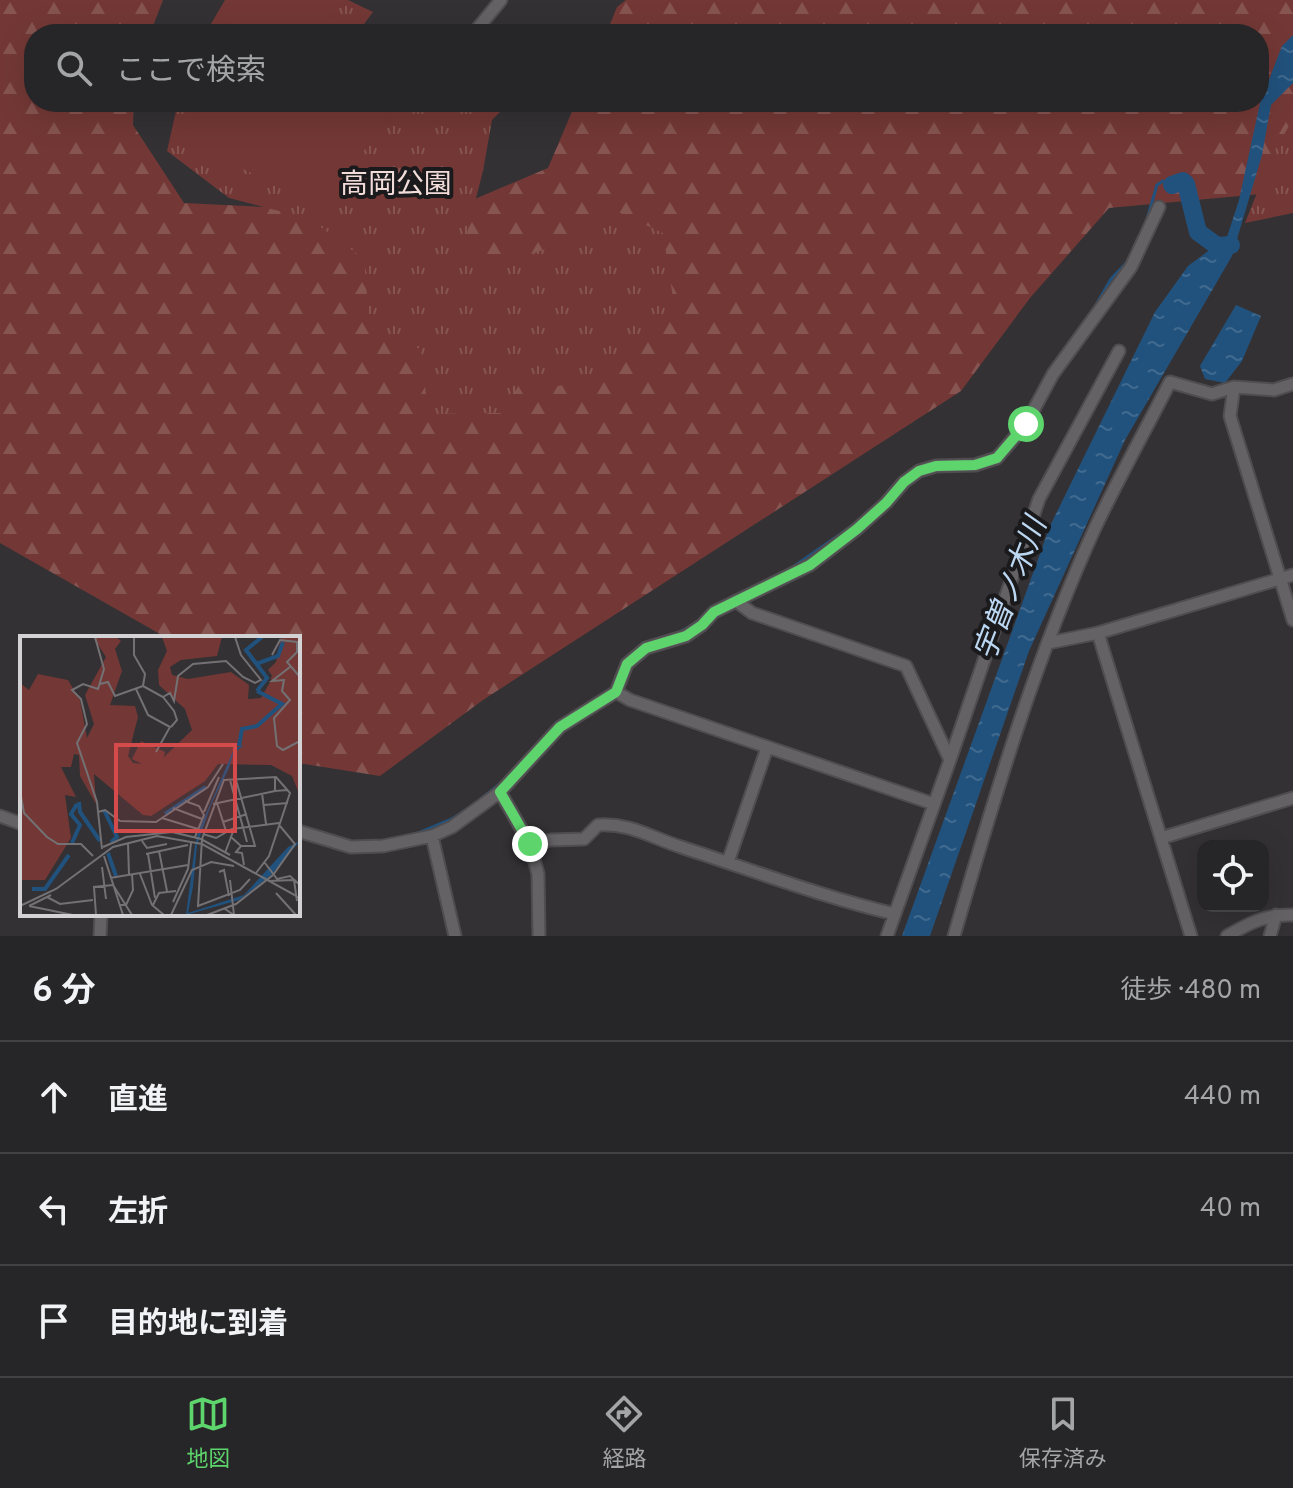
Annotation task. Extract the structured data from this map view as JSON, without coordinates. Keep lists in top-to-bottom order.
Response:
{
  "water": ["宇曽ノ木川"],
  "parks": ["高岡公園"],
  "page": {
    "search": "ここで検索",
    "heading": ["6 分", "徒歩 · 480 m"],
    "list": [
      ["直進", "440 m"],
      ["左折", "40 m"],
      "目的地に到着"
    ],
    "nav": ["地図", "経路", "保存済み"]
  }
}
